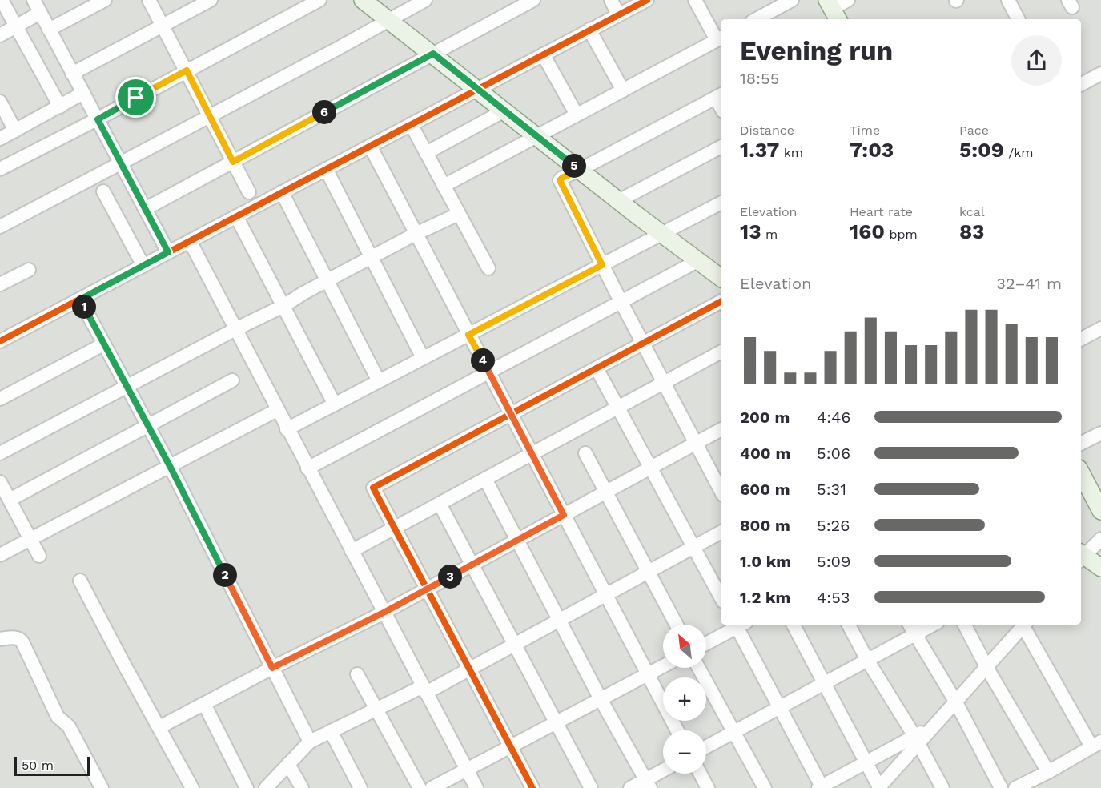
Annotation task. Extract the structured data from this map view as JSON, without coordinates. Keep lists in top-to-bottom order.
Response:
{
  "scale_bar": "50 m",
  "north": "top left",
  "page": {
    "heading": ["Evening run", "18:55"],
    "pins": [
      "6",
      "5",
      "1",
      "4",
      "2",
      "3"
    ],
    "stats": [
      ["Distance", "1.37 km"],
      ["Time", "7:03"],
      ["Pace", "5:09 /km"],
      ["Elevation", "13 m"],
      ["Heart rate", "160 bpm"],
      ["kcal", "83"]
    ],
    "chart": ["Elevation", "32–41 m"],
    "list": [
      {
        "name": "200 m",
        "note": "4:46"
      },
      {
        "name": "400 m",
        "note": "5:06"
      },
      {
        "name": "600 m",
        "note": "5:31"
      },
      {
        "name": "800 m",
        "note": "5:26"
      },
      {
        "name": "1.0 km",
        "note": "5:09"
      },
      {
        "name": "1.2 km",
        "note": "4:53"
      }
    ],
    "map_buttons": ["+", "−"],
    "scale": "50 m"
  }
}
